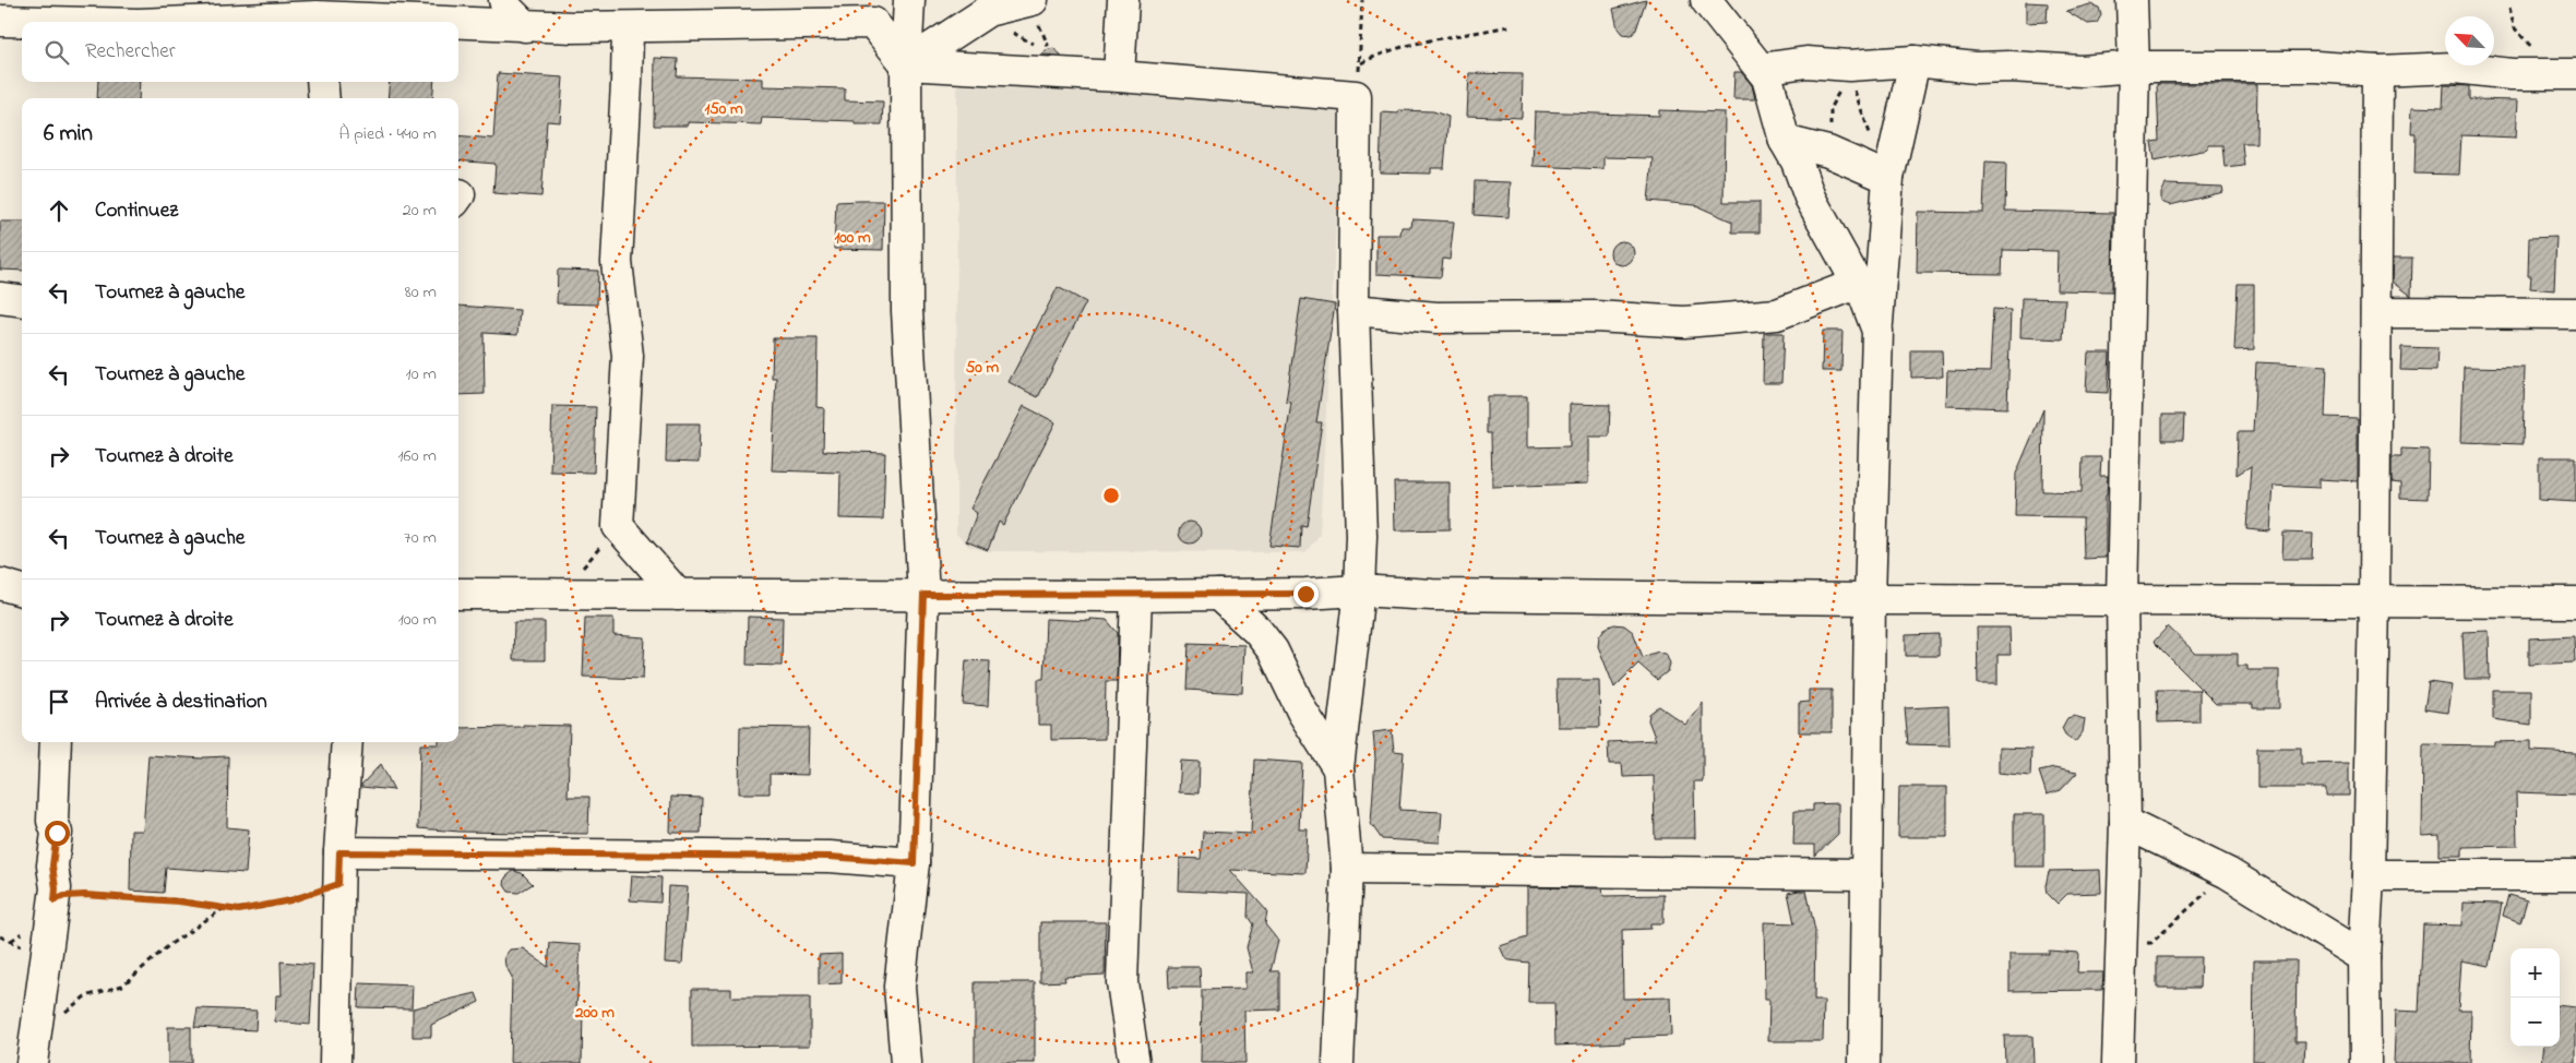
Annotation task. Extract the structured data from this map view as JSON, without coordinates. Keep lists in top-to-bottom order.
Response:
{
  "north": "top left",
  "page": {
    "search": "Rechercher",
    "heading": ["6 min", "À pied · 440 m"],
    "list": [
      ["Continuez", "20 m"],
      ["Tournez à gauche", "80 m"],
      ["Tournez à gauche", "10 m"],
      ["Tournez à droite", "160 m"],
      ["Tournez à gauche", "70 m"],
      ["Tournez à droite", "100 m"],
      "Arrivée à destination"
    ],
    "map_buttons": ["+", "−"]
  },
  "rings": [
    "150 m",
    "100 m",
    "50 m",
    "200 m"
  ]
}
